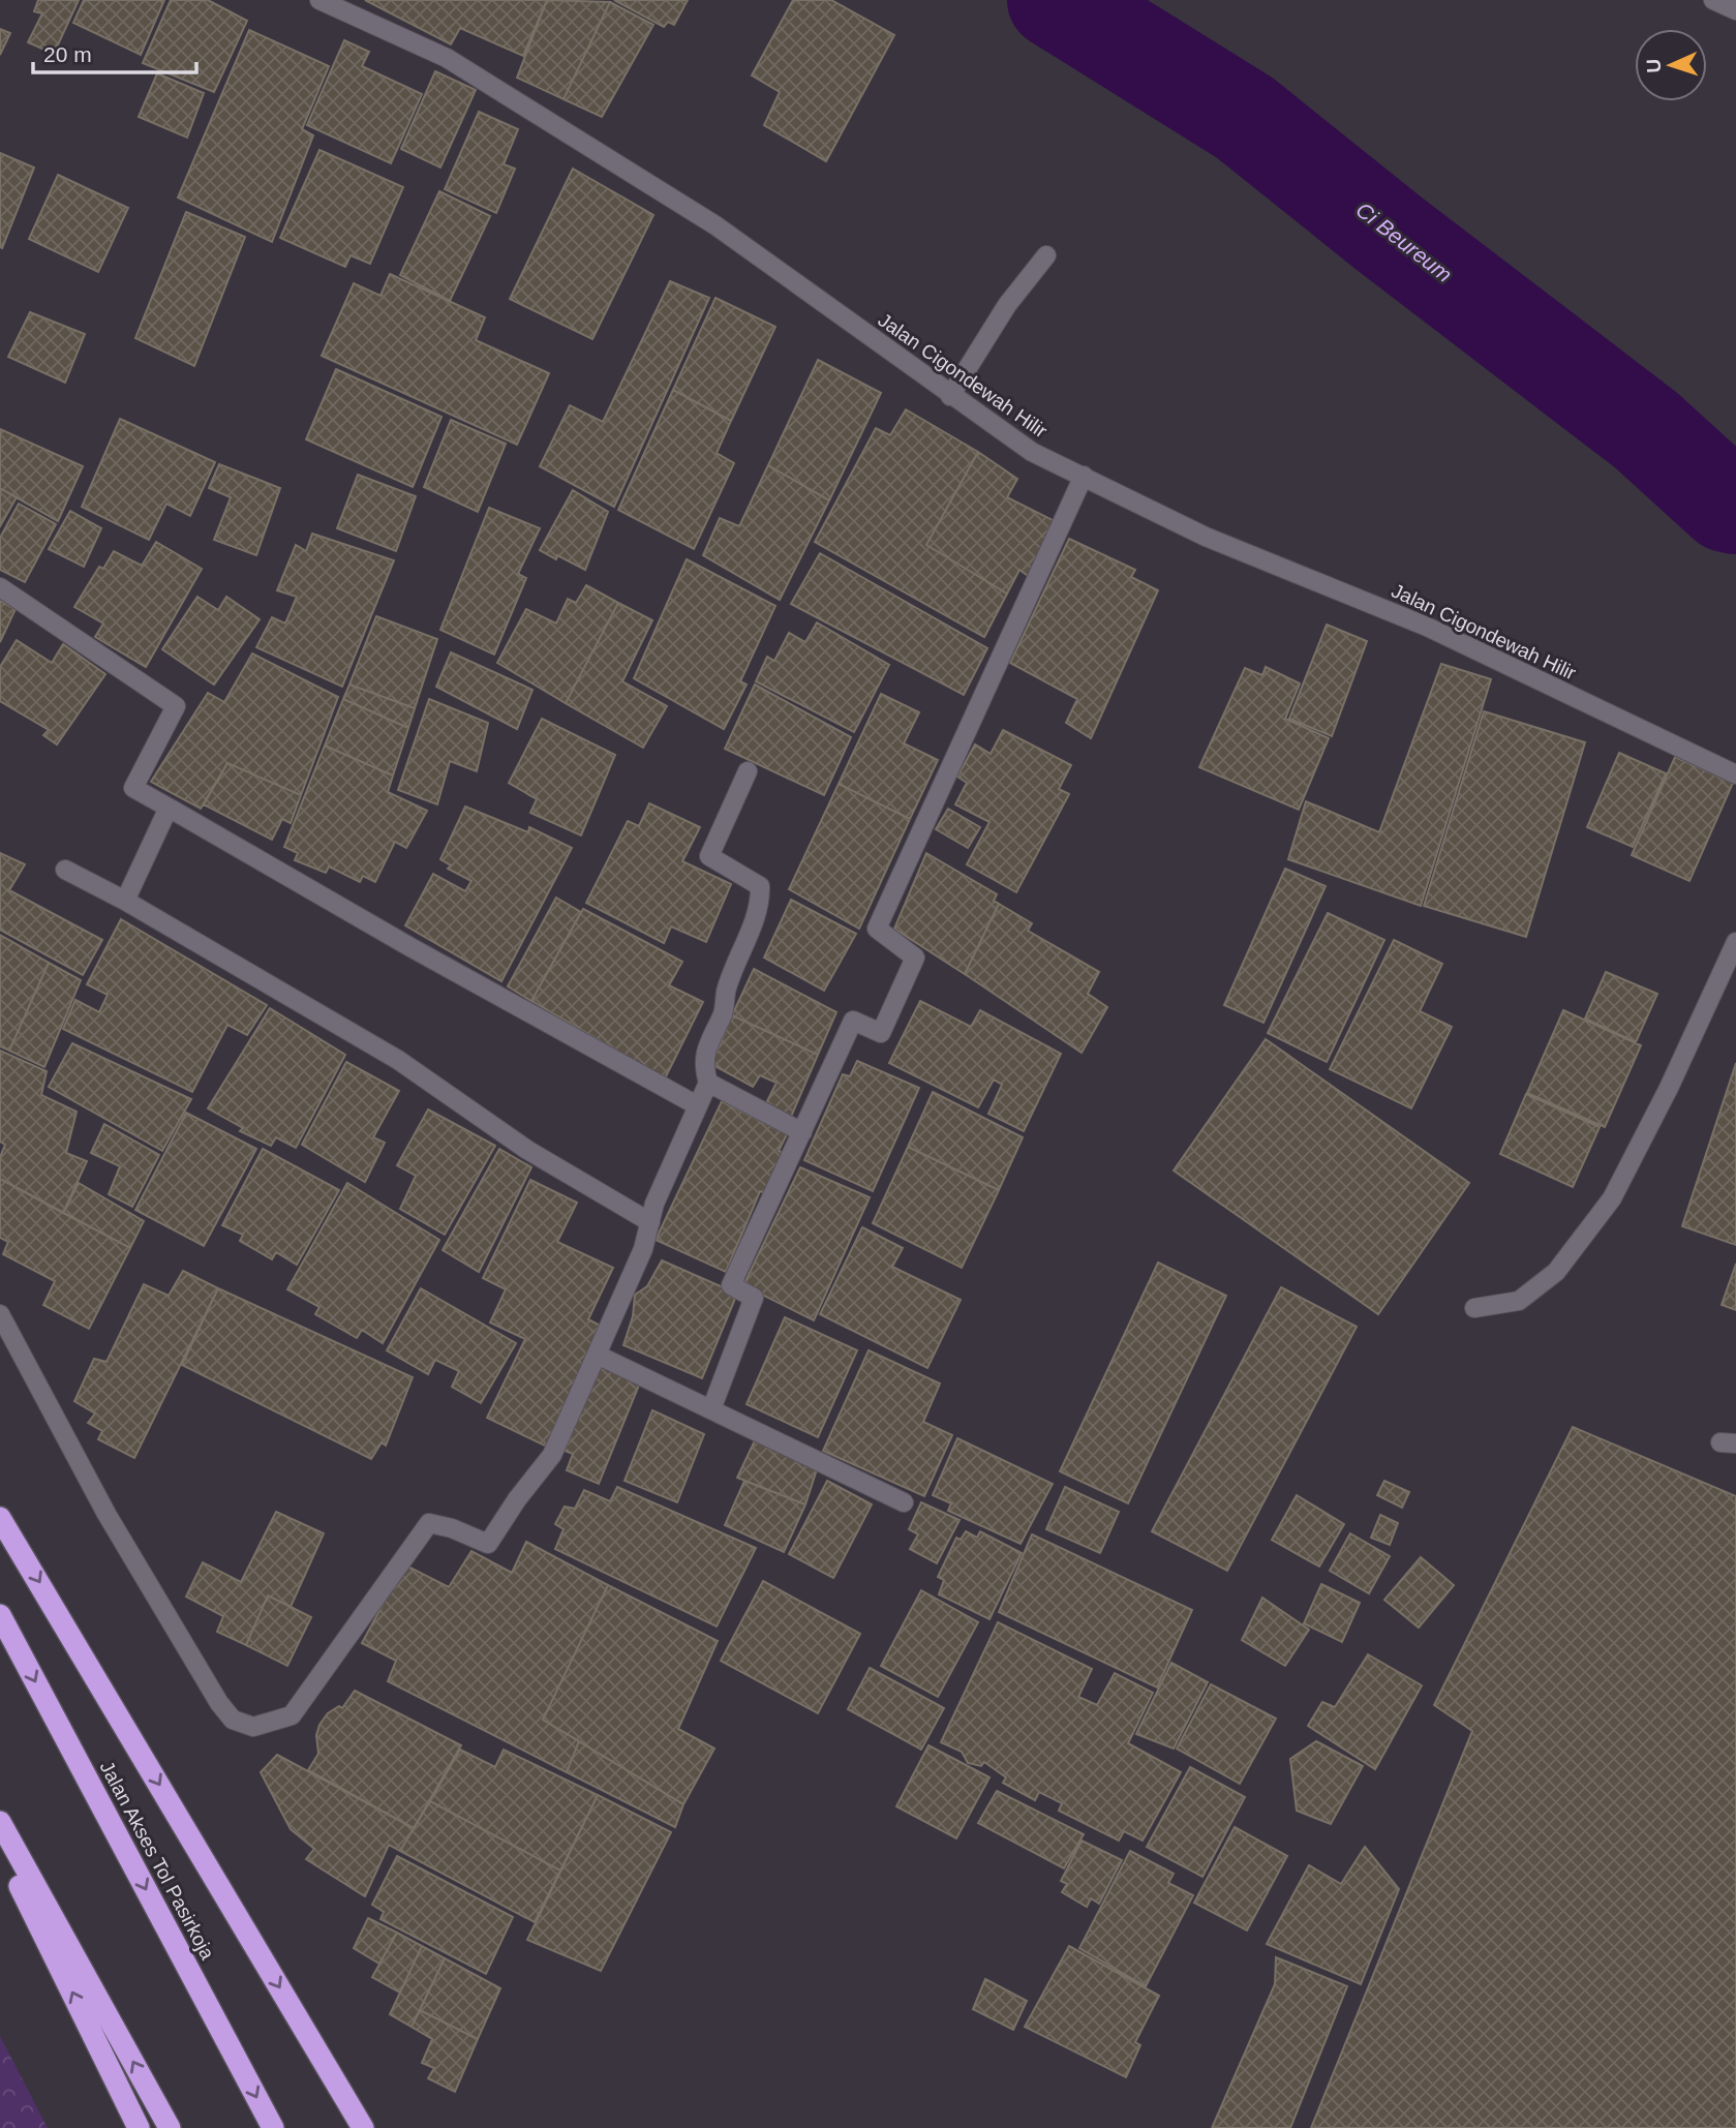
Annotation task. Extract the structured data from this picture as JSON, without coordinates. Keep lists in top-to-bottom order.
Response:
{
  "streets": {
    "highway": ["Jalan Akses Tol Pasirkoja"],
    "street": ["Jalan Cigondewah Hilir"]
  },
  "water": ["Ci Beureum"],
  "scale_bar": "20 m",
  "north": "left"
}
